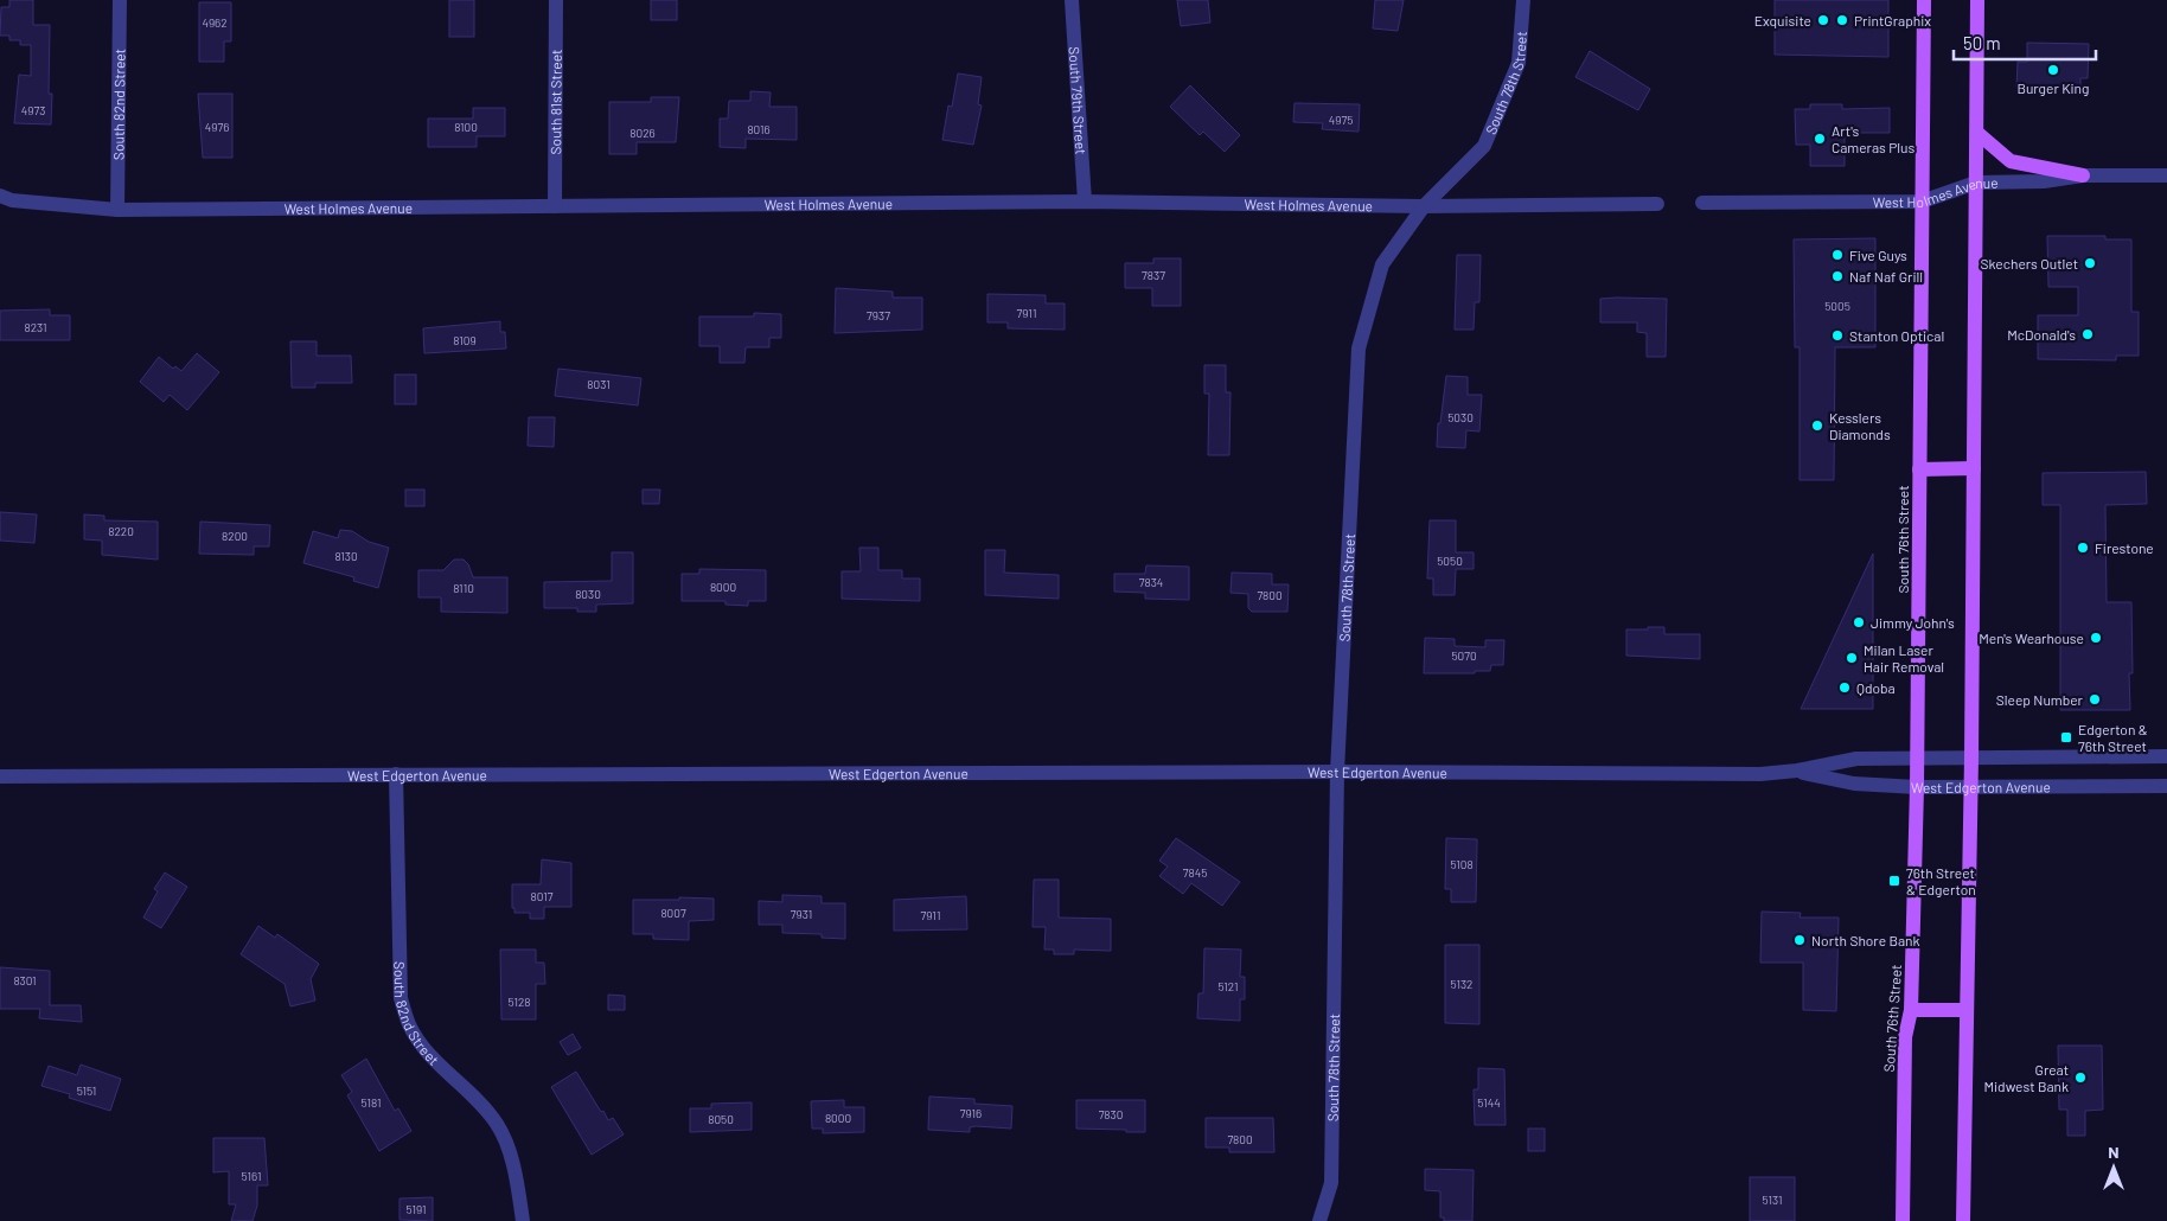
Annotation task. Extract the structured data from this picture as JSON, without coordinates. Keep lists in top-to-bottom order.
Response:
{
  "streets": {
    "main road": ["South 76th Street"],
    "street": [
      "South 78th Street",
      "South 79th Street",
      "South 81st Street",
      "South 82nd Street",
      "West Holmes Avenue",
      "West Edgerton Avenue"
    ]
  },
  "crossings": [
    ["South 78th Street", "West Holmes Avenue"],
    ["South 78th Street", "West Edgerton Avenue"],
    ["South 79th Street", "West Holmes Avenue"],
    ["South 81st Street", "West Holmes Avenue"],
    ["South 82nd Street", "West Holmes Avenue"],
    ["South 82nd Street", "West Edgerton Avenue"],
    ["West Holmes Avenue", "South 76th Street"],
    ["South 76th Street", "West Edgerton Avenue"]
  ],
  "places": {
    "other": [
      "Exquisite",
      "PrintGraphix",
      "Burger King",
      "Art's Cameras Plus",
      "Five Guys",
      "Skechers Outlet",
      "Naf Naf Grill",
      "McDonald's",
      "Stanton Optical",
      "Kesslers Diamonds",
      "Firestone",
      "Jimmy John's",
      "Men's Wearhouse",
      "Milan Laser Hair Removal",
      "Qdoba",
      "Sleep Number",
      "North Shore Bank",
      "Great Midwest Bank"
    ],
    "transit": ["Edgerton & 76th Street", "76th Street & Edgerton"]
  },
  "house_numbers": [
    "4962",
    "4973",
    "4975",
    "4976",
    "8100",
    "8016",
    "8026",
    "7837",
    "5005",
    "7911",
    "7937",
    "8231",
    "8109",
    "8031",
    "5030",
    "8220",
    "8200",
    "8130",
    "5050",
    "7834",
    "8000",
    "8110",
    "8030",
    "7800",
    "5070",
    "5108",
    "7845",
    "8017",
    "8007",
    "7931",
    "7911",
    "8301",
    "5132",
    "5121",
    "5128",
    "5151",
    "5181",
    "5144",
    "7916",
    "7830",
    "8000",
    "8050",
    "7800",
    "5161",
    "5131",
    "5191"
  ],
  "scale_bar": "50 m",
  "north": "top"
}
